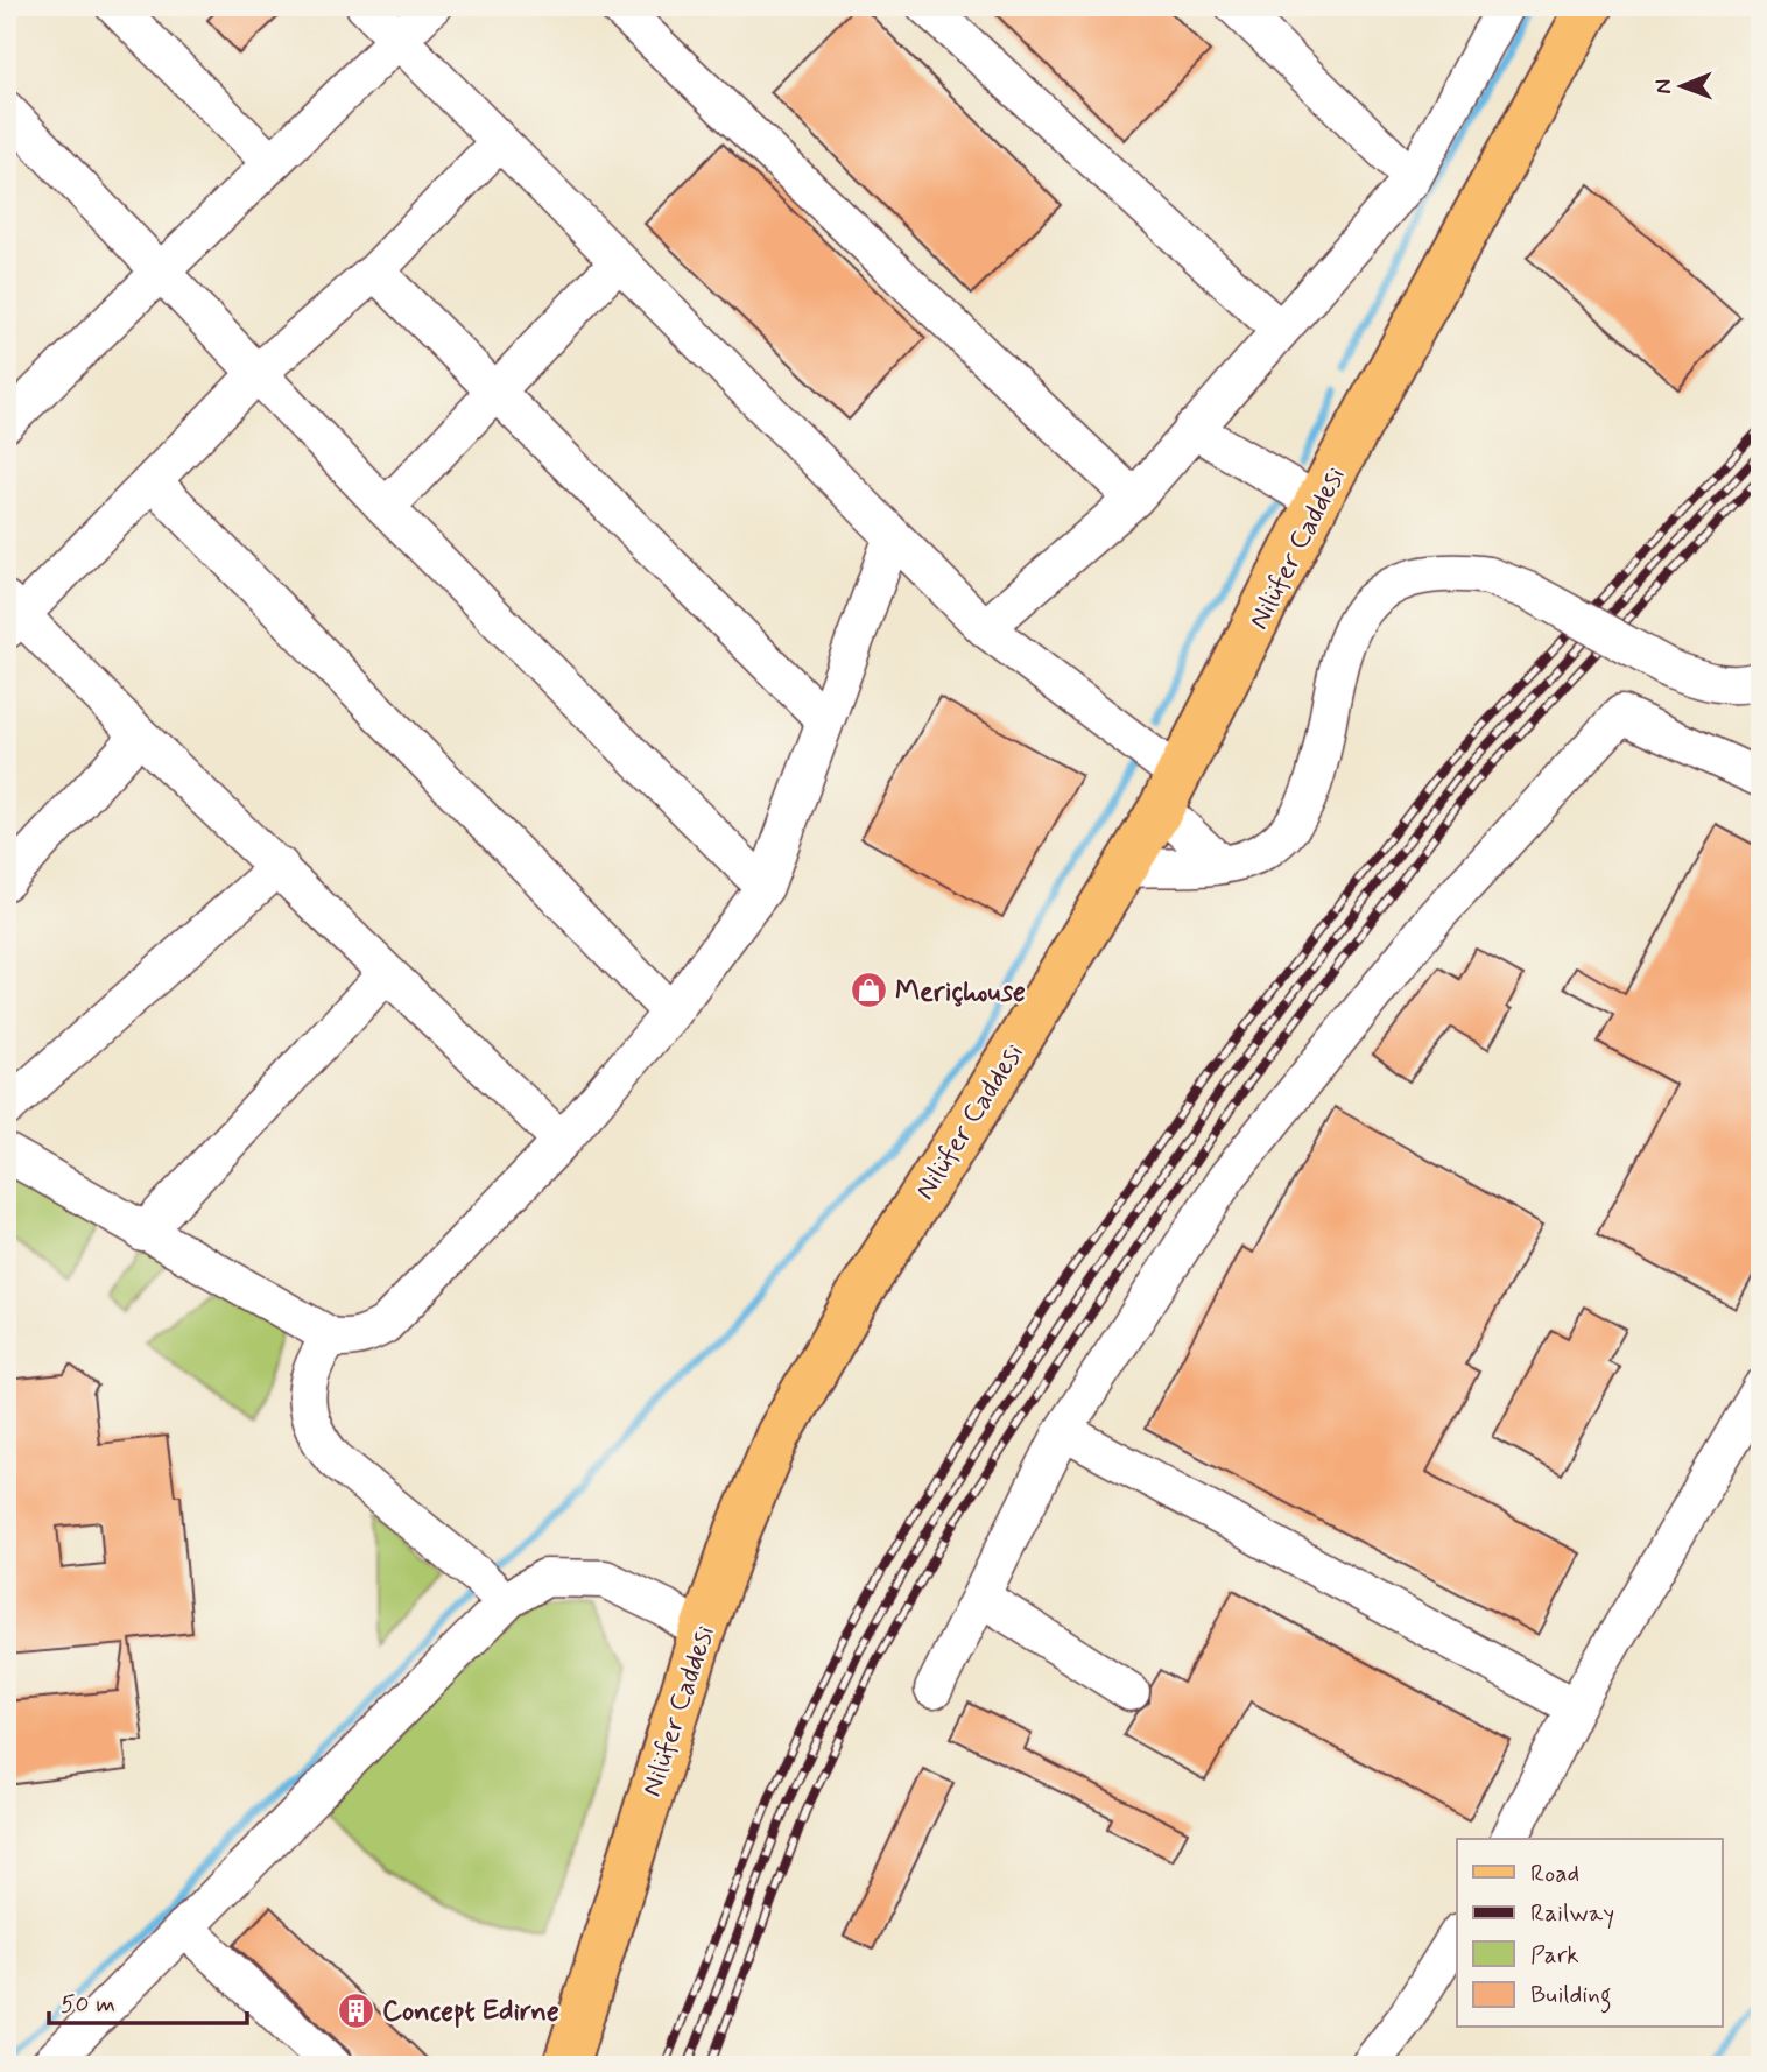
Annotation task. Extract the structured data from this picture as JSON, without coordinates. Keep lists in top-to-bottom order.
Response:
{
  "streets": {
    "main road": ["Nilüfer Caddesi"]
  },
  "places": {
    "shop": ["Meriçhouse"],
    "building": ["Concept Edirne"]
  },
  "legend": [
    "Road",
    "Railway",
    "Park",
    "Building"
  ],
  "scale_bar": "50 m",
  "north": "left"
}
